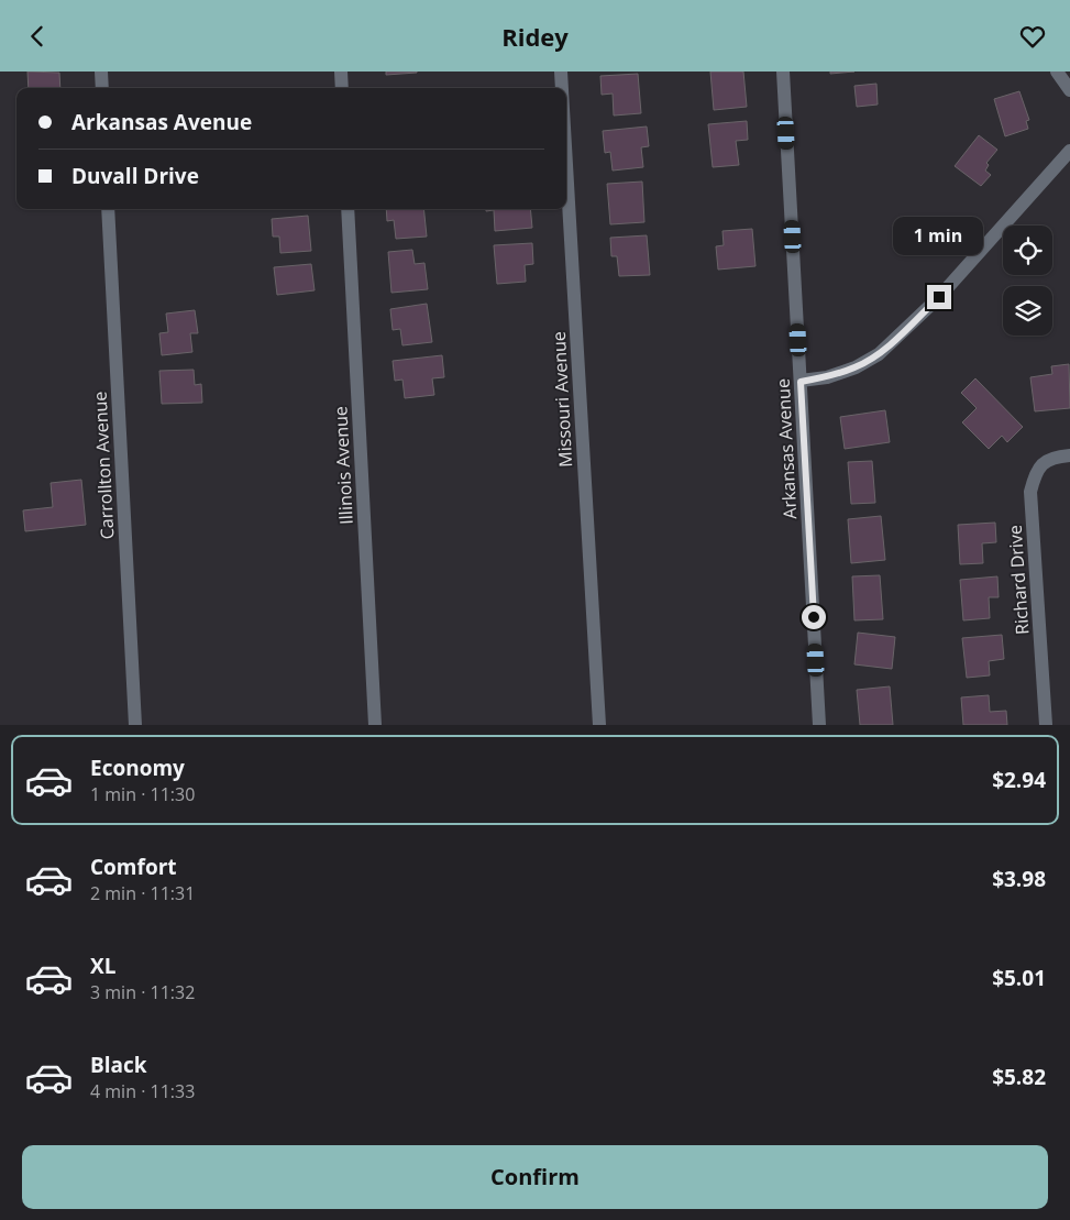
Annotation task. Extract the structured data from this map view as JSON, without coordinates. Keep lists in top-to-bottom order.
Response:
{
  "streets": {
    "street": [
      "Missouri Avenue",
      "Arkansas Avenue",
      "Carrollton Avenue",
      "Illinois Avenue",
      "Richard Drive"
    ]
  },
  "page": {
    "header": "Ridey",
    "banner": ["Arkansas Avenue", "Duvall Drive"],
    "bubble": "1 min",
    "list": [
      {
        "name": "Economy",
        "note": "1 min · 11:30",
        "value": "$2.94"
      },
      {
        "name": "Comfort",
        "note": "2 min · 11:31",
        "value": "$3.98"
      },
      {
        "name": "XL",
        "note": "3 min · 11:32",
        "value": "$5.01"
      },
      {
        "name": "Black",
        "note": "4 min · 11:33",
        "value": "$5.82"
      }
    ],
    "buttons": "Confirm"
  }
}
